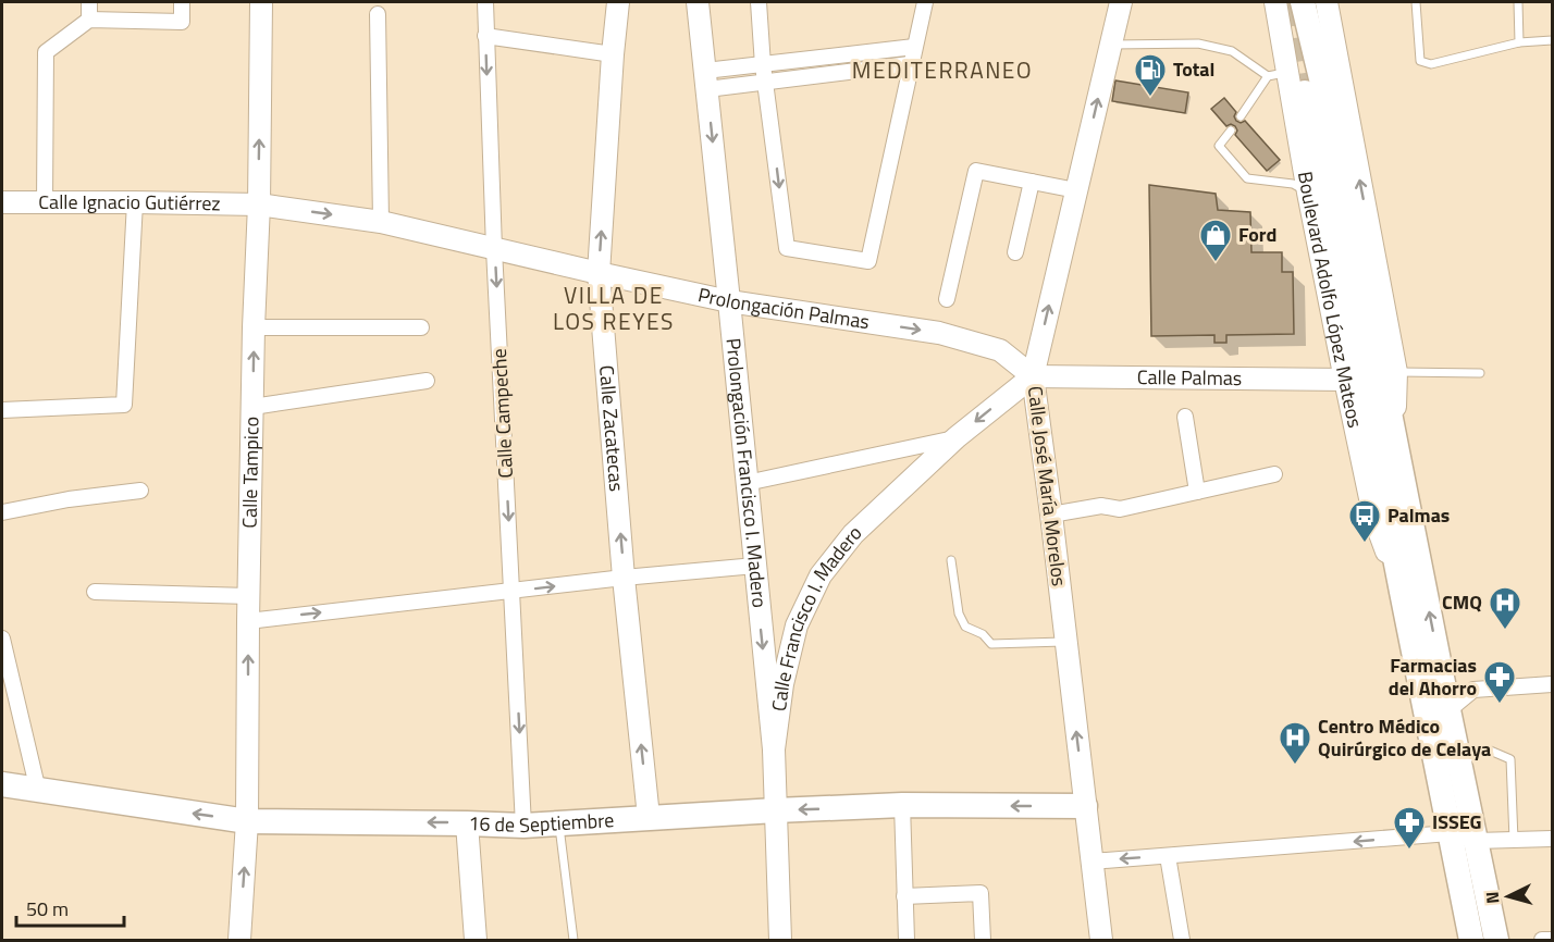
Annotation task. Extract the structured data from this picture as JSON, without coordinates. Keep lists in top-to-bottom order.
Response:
{
  "streets": {
    "main road": [
      "Calle Ignacio Gutiérrez",
      "Boulevard Adolfo López Mateos",
      "Prolongación Palmas",
      "Calle Palmas",
      "Calle Zacatecas",
      "Calle Tampico",
      "Prolongación Francisco I. Madero",
      "Calle José María Morelos",
      "Calle Francisco I. Madero",
      "16 de Septiembre"
    ],
    "street": ["Calle Campeche"]
  },
  "crossings": [
    ["Calle Ignacio Gutiérrez", "Prolongación Palmas"],
    ["Calle Ignacio Gutiérrez", "Calle Tampico"],
    ["Boulevard Adolfo López Mateos", "Calle Palmas"],
    ["Prolongación Palmas", "Calle Palmas"],
    ["Prolongación Palmas", "Calle Campeche"],
    ["Prolongación Palmas", "Calle Zacatecas"],
    ["Prolongación Palmas", "Calle Tampico"],
    ["Prolongación Palmas", "Prolongación Francisco I. Madero"],
    ["Prolongación Palmas", "Calle José María Morelos"],
    ["Prolongación Palmas", "Calle Francisco I. Madero"],
    ["Calle Palmas", "Calle José María Morelos"],
    ["Calle Palmas", "Calle Francisco I. Madero"],
    ["Calle Campeche", "16 de Septiembre"],
    ["Calle Zacatecas", "16 de Septiembre"],
    ["Calle Tampico", "16 de Septiembre"],
    ["Prolongación Francisco I. Madero", "Calle Francisco I. Madero"],
    ["Calle José María Morelos", "Calle Francisco I. Madero"],
    ["Calle José María Morelos", "16 de Septiembre"],
    ["Calle Francisco I. Madero", "16 de Septiembre"]
  ],
  "one_way": [
    "Prolongación Palmas",
    "Calle Campeche",
    "Calle Zacatecas",
    "Calle Tampico",
    "Prolongación Francisco I. Madero",
    "Calle José María Morelos",
    "16 de Septiembre"
  ],
  "districts": ["MEDITERRANEO", "VILLA DE LOS REYES"],
  "places": {
    "fuel station": ["Total"],
    "shop": ["Ford"],
    "bus stop": ["Palmas"],
    "hospital": ["CMQ", "Centro Médico Quirúrgico de Celaya"],
    "pharmacy": ["Farmacias del Ahorro", "ISSEG"]
  },
  "scale_bar": "50 m",
  "north": "left"
}
